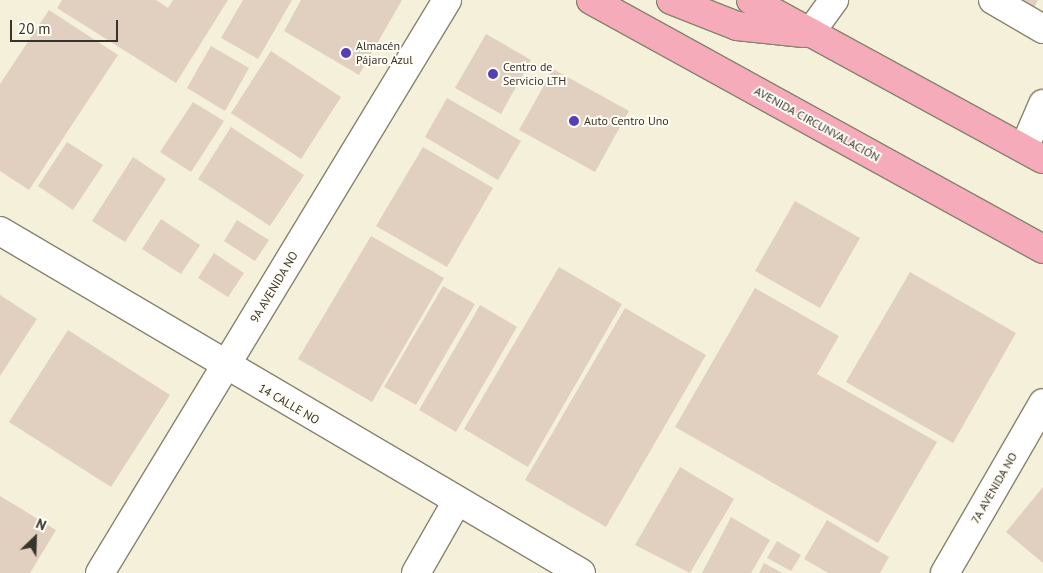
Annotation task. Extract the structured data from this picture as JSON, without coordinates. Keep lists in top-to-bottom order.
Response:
{
  "streets": {
    "highway": ["AVENIDA CIRCUNVALACIÓN"],
    "street": ["9A AVENIDA NO", "14 CALLE NO", "7A AVENIDA NO"]
  },
  "crossings": [
    ["9A AVENIDA NO", "14 CALLE NO"]
  ],
  "places": ["Almacén Pájaro Azul", "Centro de Servicio LTH", "Auto Centro Uno"],
  "scale_bar": "20 m",
  "north": "top right"
}
